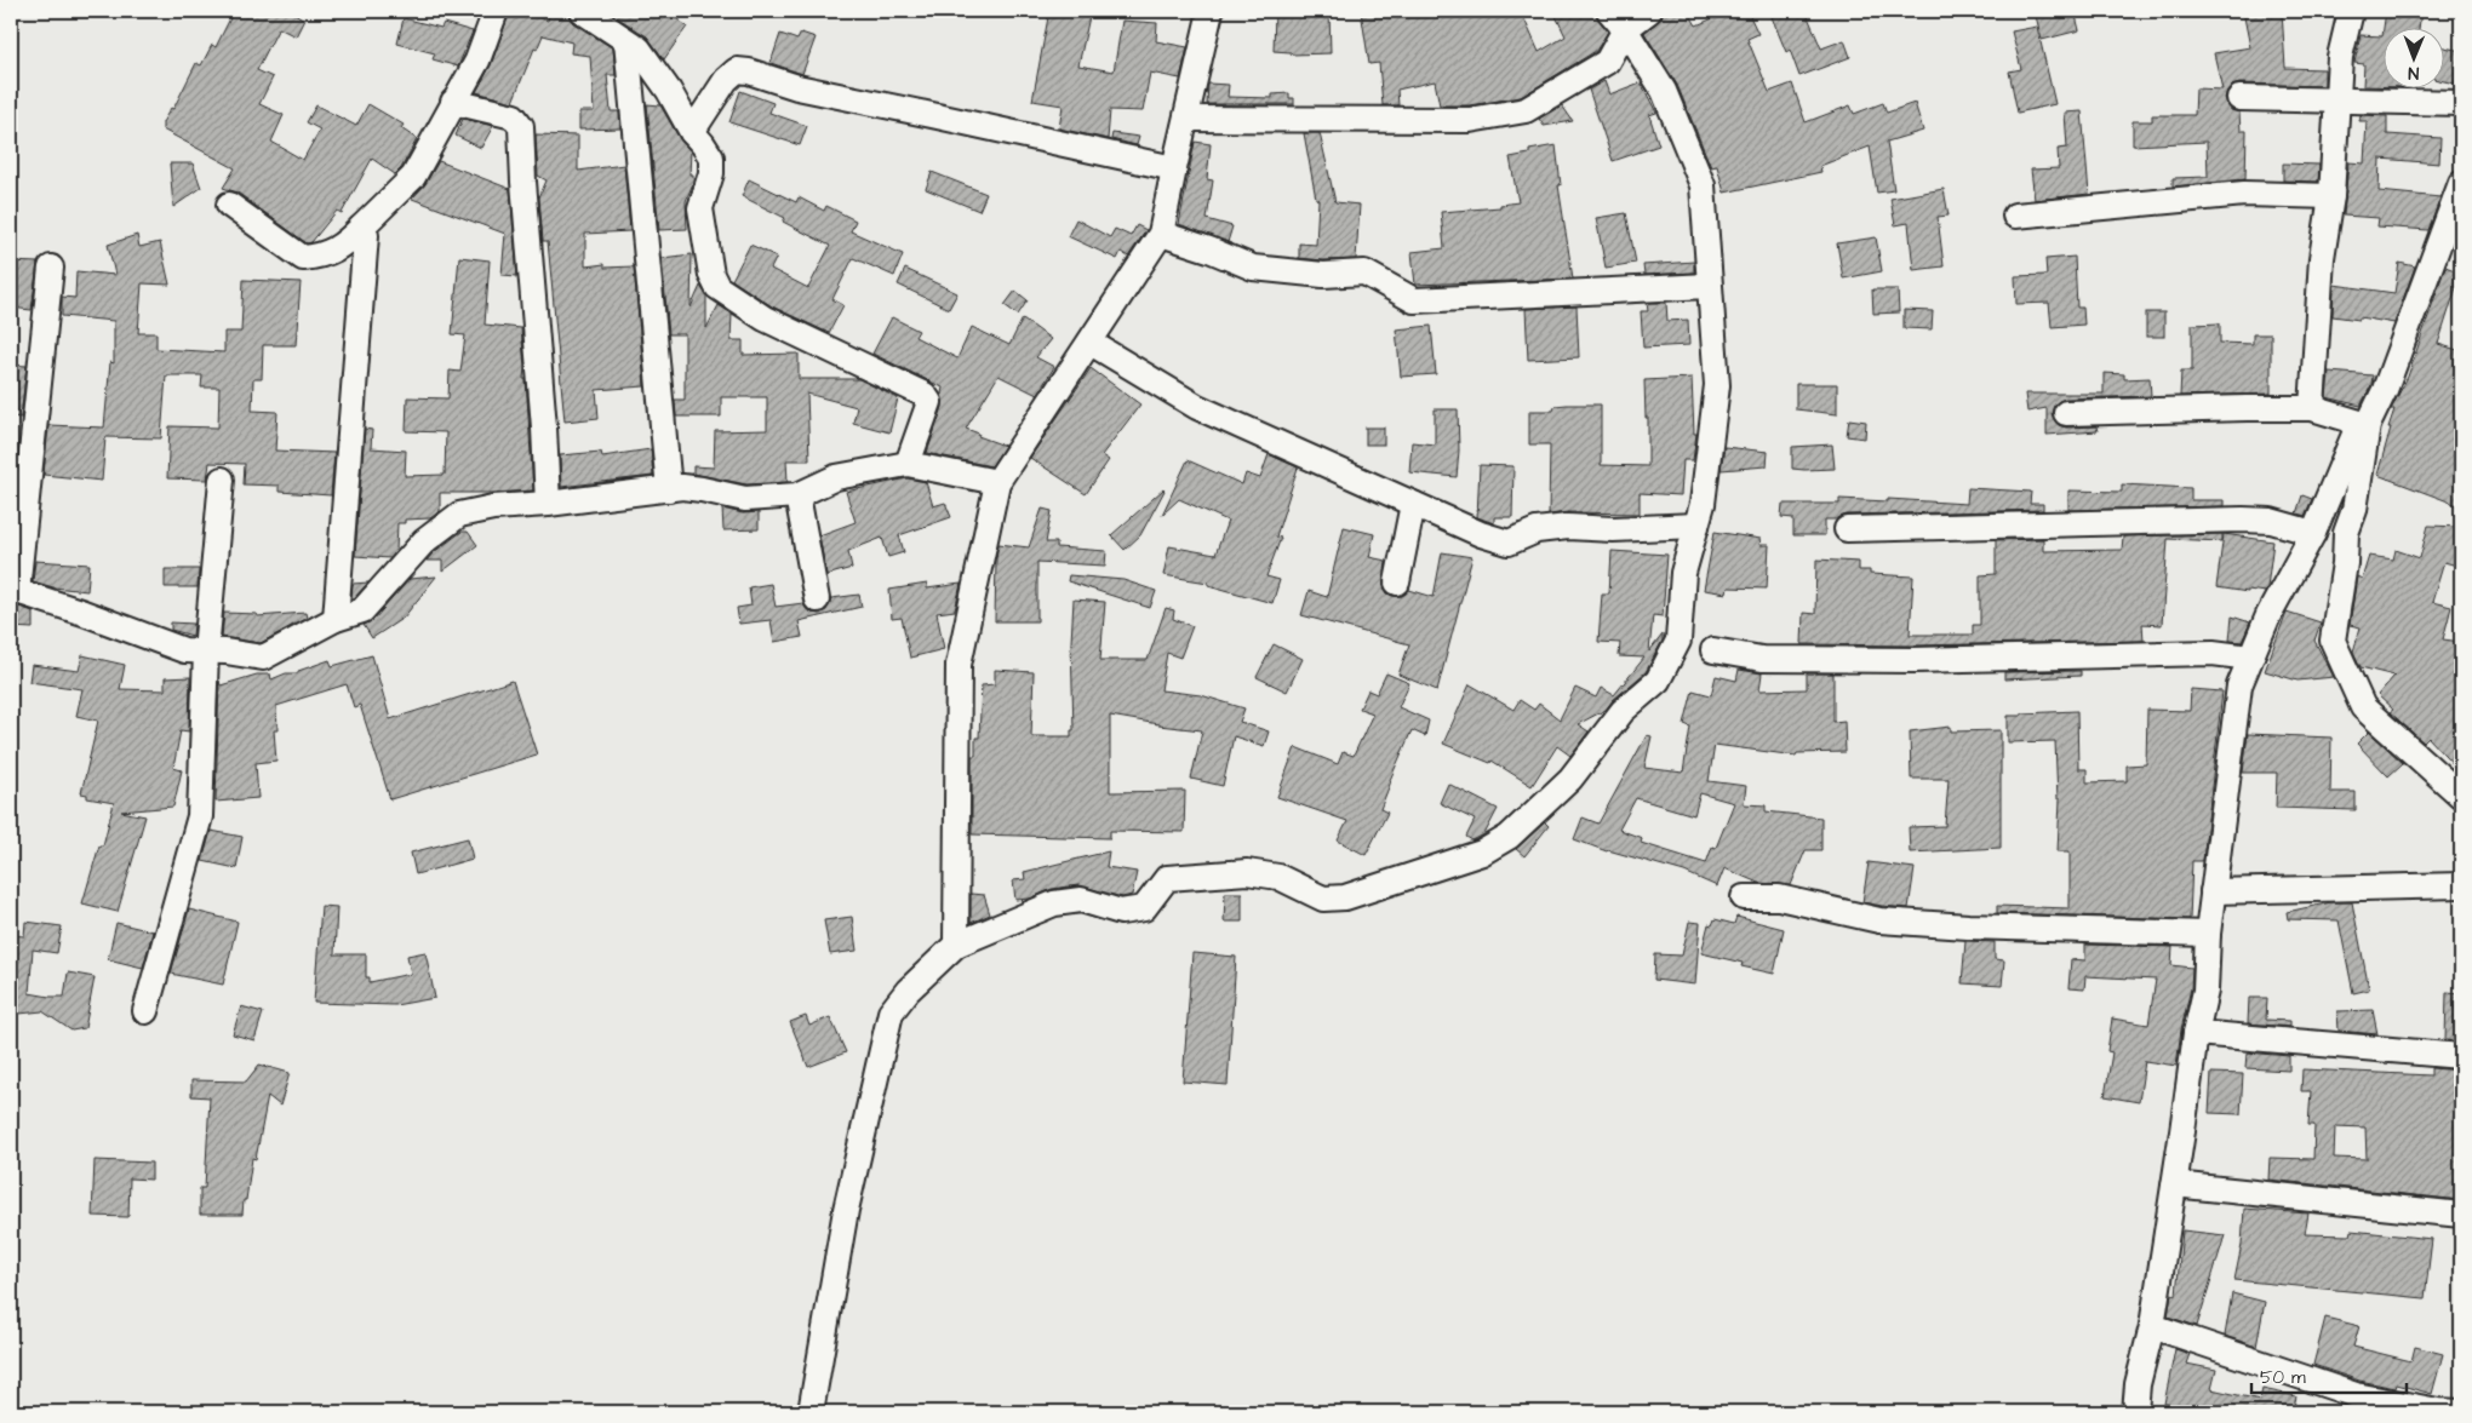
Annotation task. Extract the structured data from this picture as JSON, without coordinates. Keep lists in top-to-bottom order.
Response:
{
  "scale_bar": "50 m",
  "north": "bottom"
}
